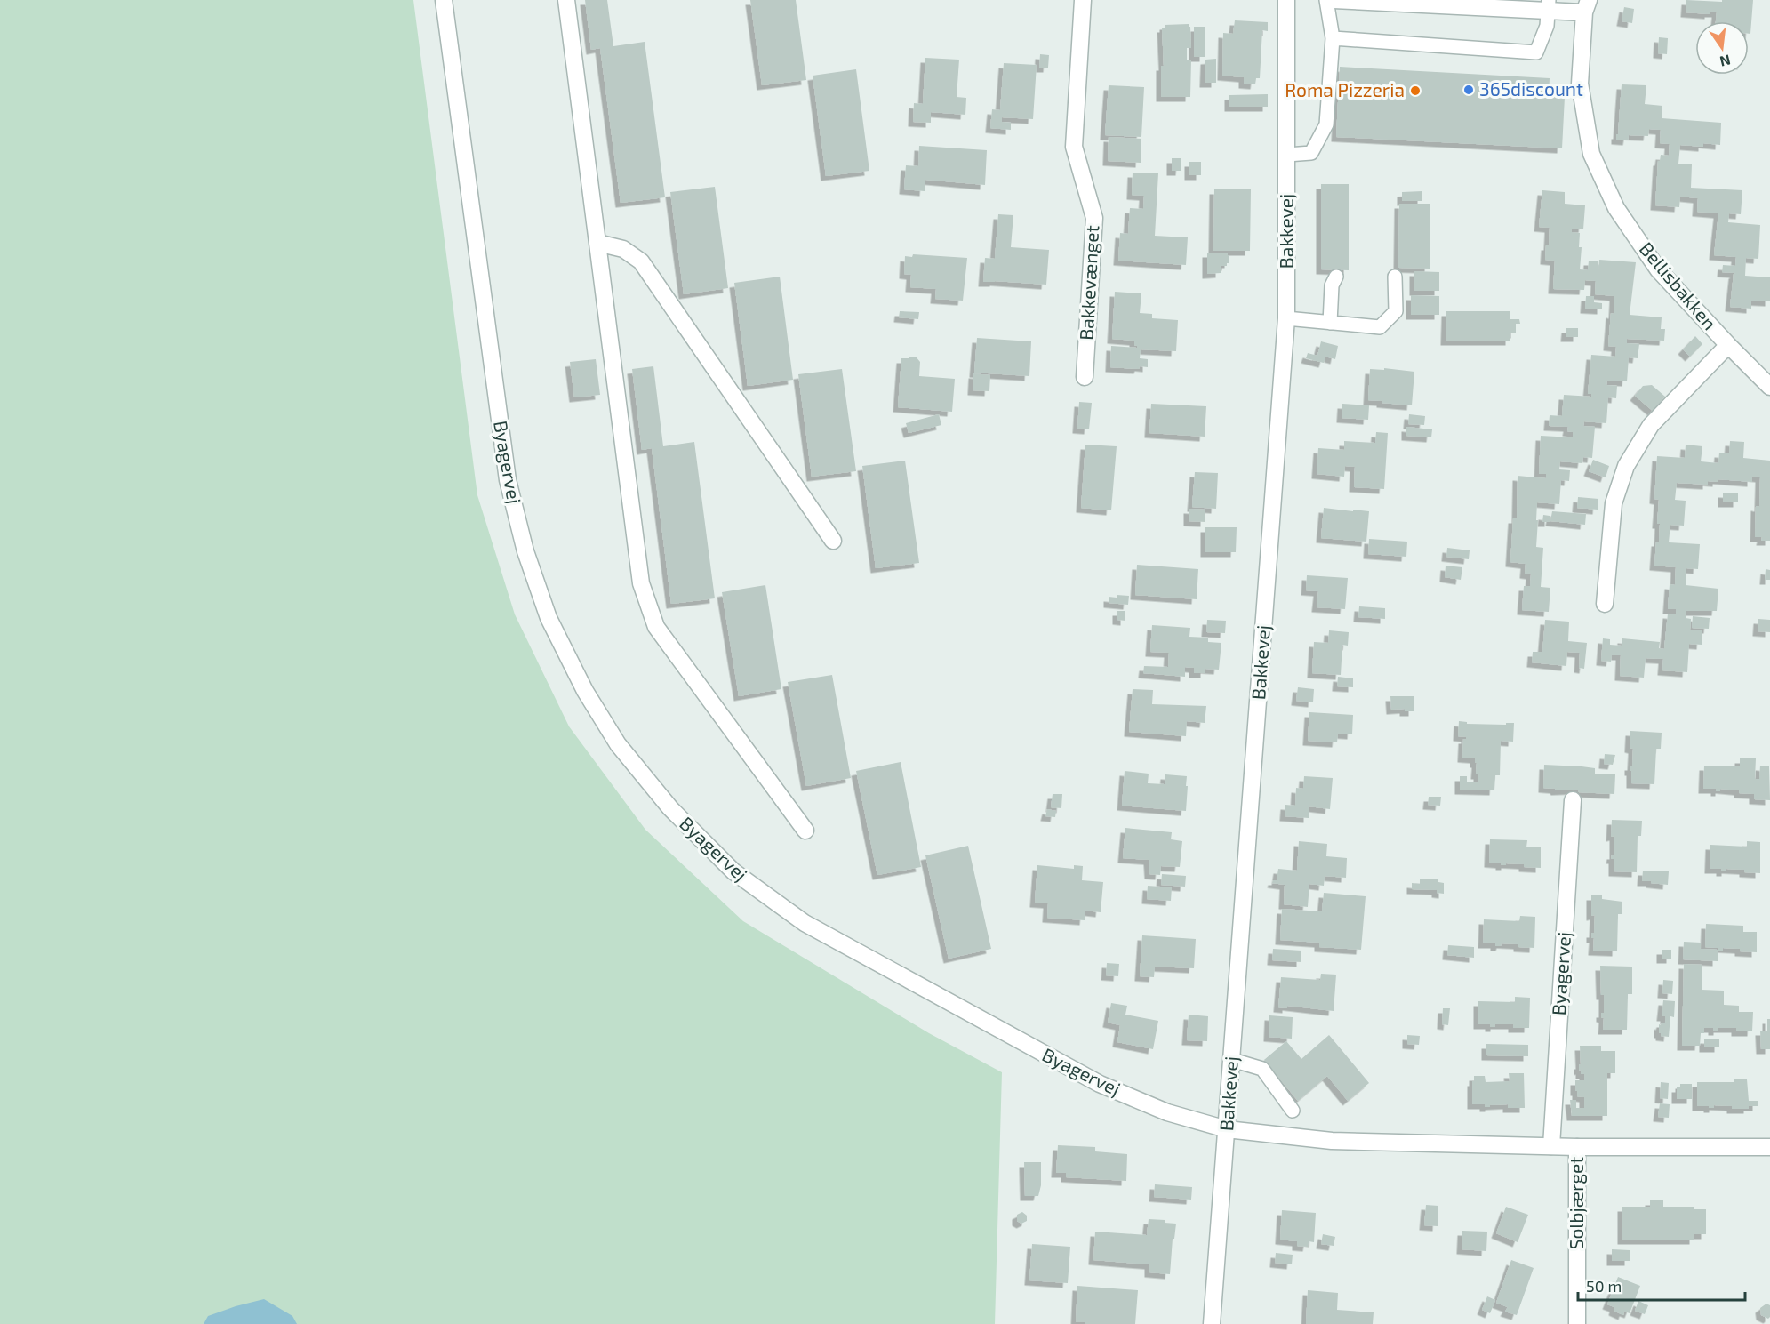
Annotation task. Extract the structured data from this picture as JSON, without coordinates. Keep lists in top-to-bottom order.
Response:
{
  "streets": {
    "street": [
      "Bakkevej",
      "Bakkevænget",
      "Bellisbakken",
      "Byagervej",
      "Solbjærget"
    ]
  },
  "crossings": [
    ["Bakkevej", "Byagervej"],
    ["Byagervej", "Solbjærget"]
  ],
  "places": ["365discount", "Roma Pizzeria"],
  "scale_bar": "50 m",
  "north": "bottom"
}
